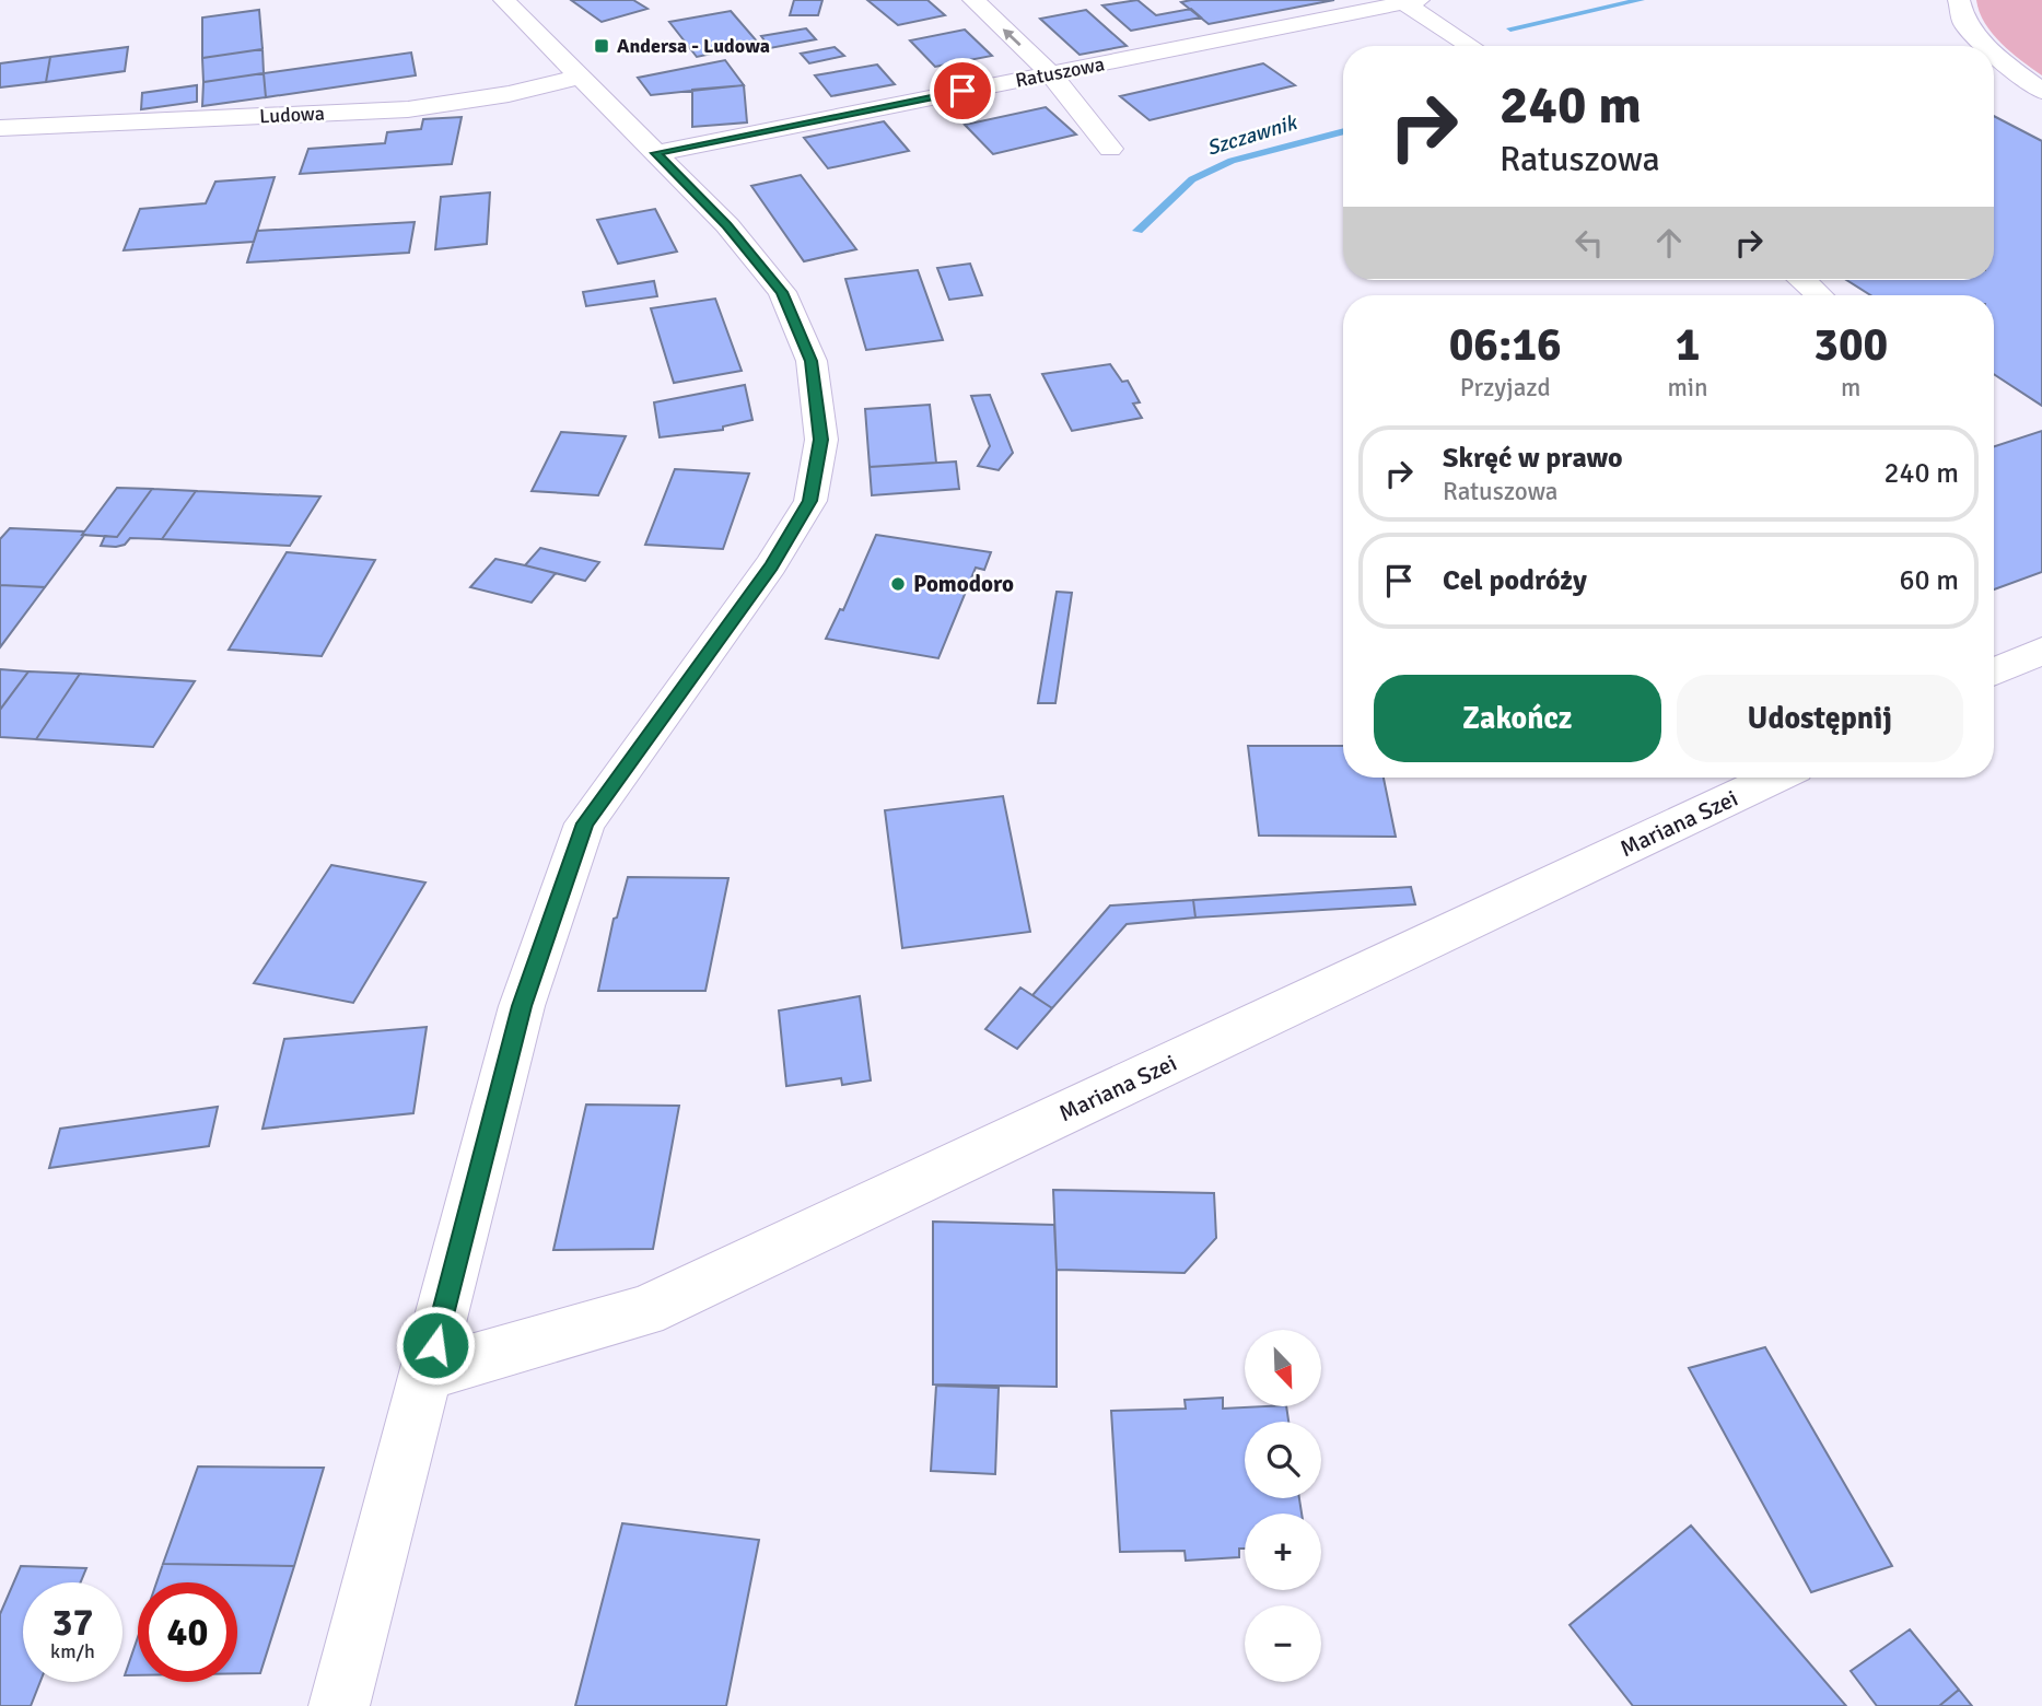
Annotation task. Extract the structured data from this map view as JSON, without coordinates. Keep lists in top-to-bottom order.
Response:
{
  "streets": {
    "street": ["Ratuszowa", "Ludowa", "Mariana Szei"]
  },
  "water": ["Szczawnik"],
  "places": {
    "transit": ["Andersa - Ludowa"],
    "other": ["Pomodoro"]
  },
  "north": "bottom right",
  "page": {
    "turn": ["240 m", "Ratuszowa"],
    "eta": [
      "06:16",
      "Przyjazd",
      "1",
      "min",
      "300",
      "m"
    ],
    "list": [
      {
        "name": "Skręć w prawo",
        "note": "Ratuszowa",
        "value": "240 m"
      },
      {
        "name": "Cel podróży",
        "value": "60 m"
      }
    ],
    "buttons": ["Zakończ", "Udostępnij"],
    "map_buttons": ["+", "−"],
    "speed": "37 km/h",
    "limit": "40"
  }
}
